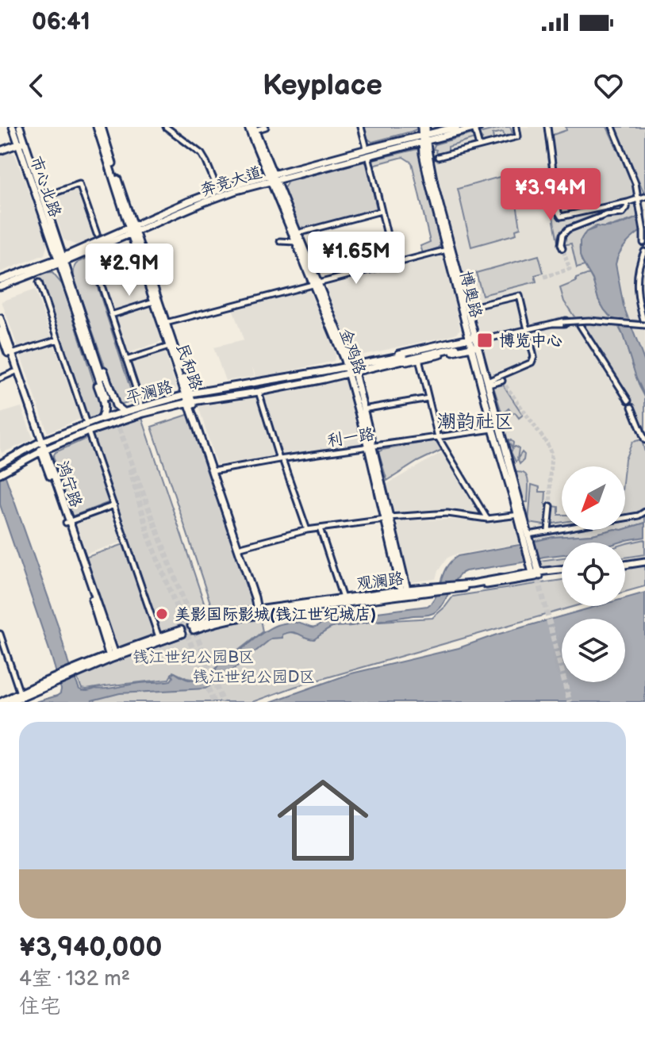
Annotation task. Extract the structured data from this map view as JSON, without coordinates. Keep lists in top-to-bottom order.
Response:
{
  "streets": {
    "main road": [
      "奔竞大道",
      "市心北路",
      "博奥路",
      "金鸡路",
      "民和路",
      "平澜路",
      "鸿宁路",
      "观澜路"
    ],
    "street": ["利一路"]
  },
  "crossings": [
    ["奔竞大道", "市心北路"],
    ["奔竞大道", "博奥路"],
    ["奔竞大道", "金鸡路"],
    ["奔竞大道", "民和路"],
    ["博奥路", "利一路"],
    ["博奥路", "观澜路"],
    ["金鸡路", "平澜路"],
    ["金鸡路", "利一路"],
    ["金鸡路", "观澜路"],
    ["民和路", "平澜路"],
    ["民和路", "利一路"],
    ["民和路", "观澜路"],
    ["平澜路", "鸿宁路"]
  ],
  "districts": ["潮韵社区"],
  "parks": ["钱江世纪公园B区", "钱江世纪公园D区"],
  "places": {
    "transit": ["博览中心"],
    "other": ["美影国际影城(钱江世纪城店)"]
  },
  "north": "bottom left",
  "page": {
    "status": "06:41",
    "header": "Keyplace",
    "price": ["¥3.94M", "¥1.65M", "¥2.9M"],
    "list": [
      {
        "name": "¥3,940,000",
        "note": "4室 · 132 m² · 住宅"
      }
    ]
  }
}
